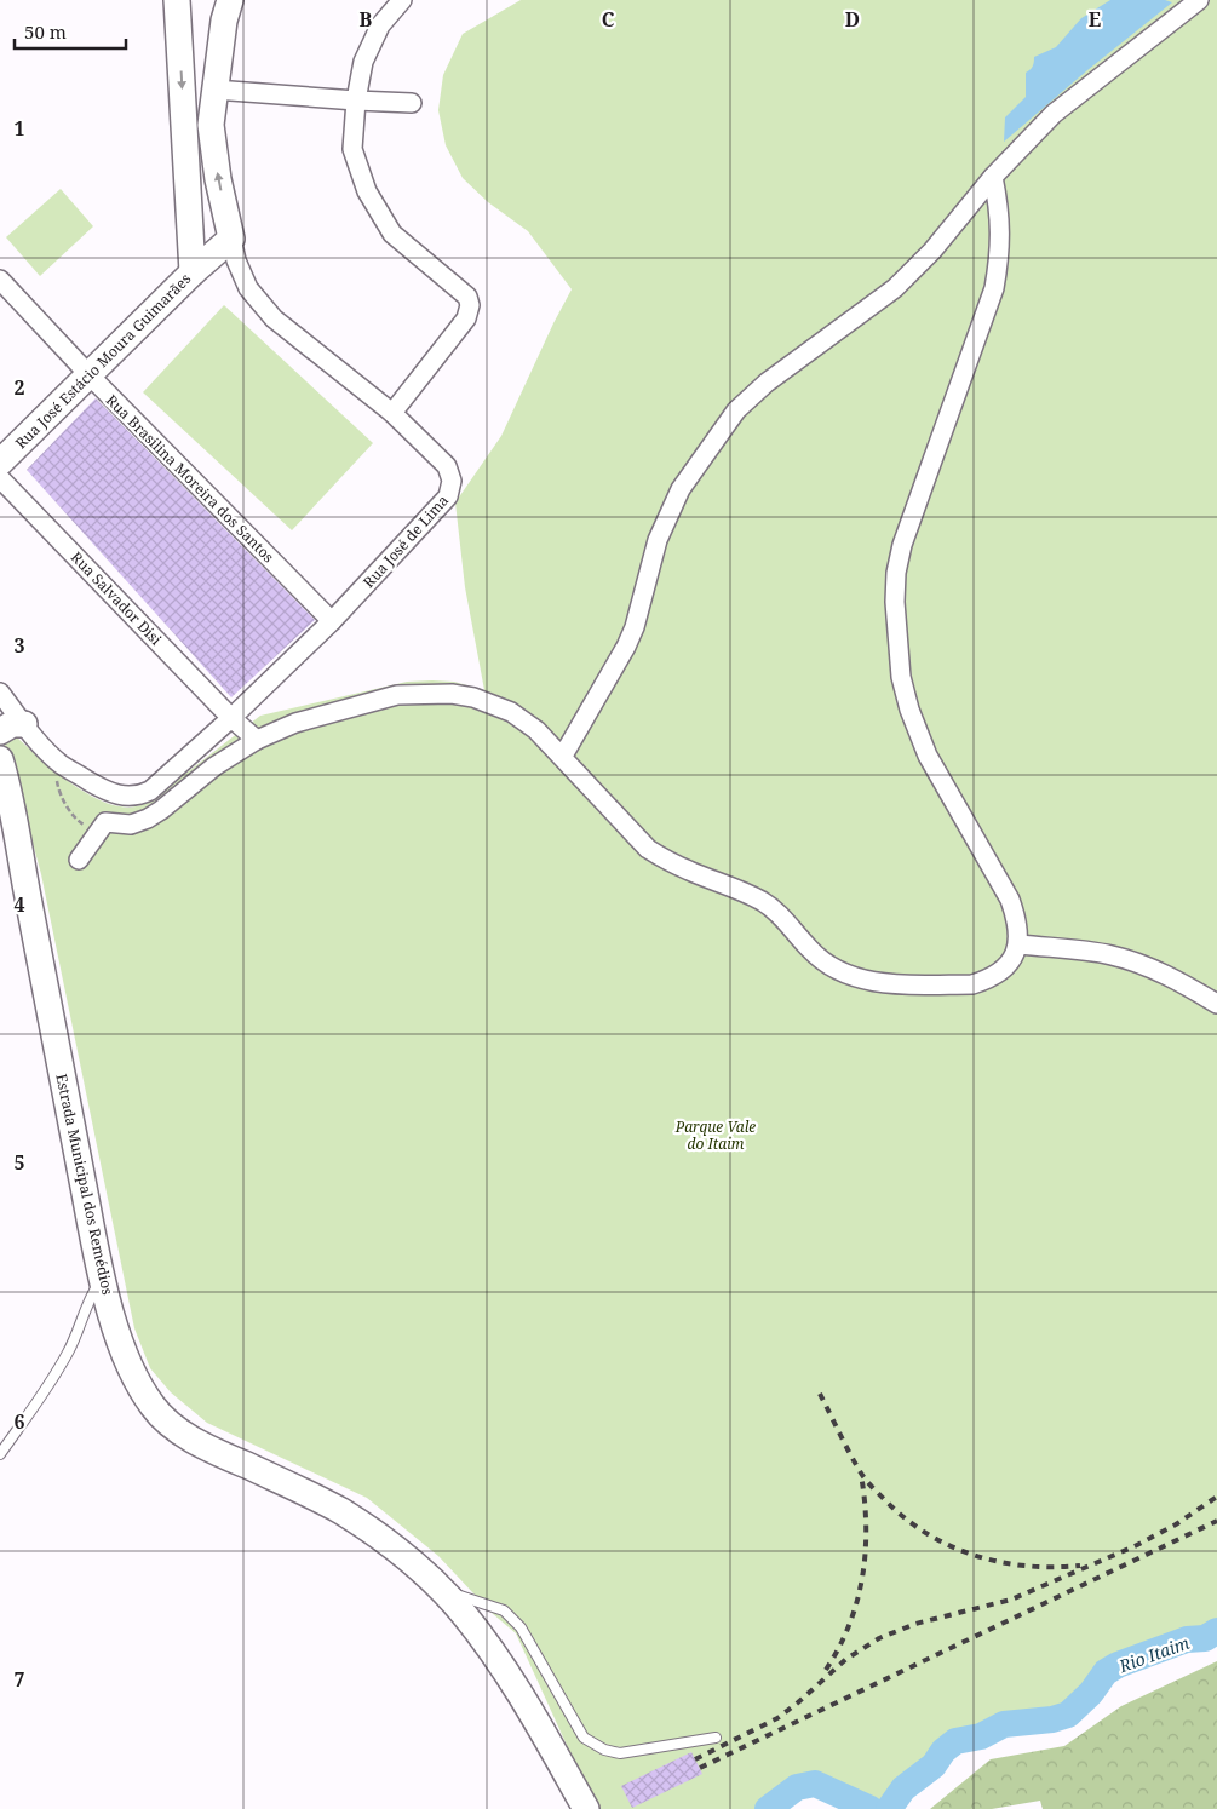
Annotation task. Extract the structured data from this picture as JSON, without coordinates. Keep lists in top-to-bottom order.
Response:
{
  "streets": {
    "main road": ["Rua José Estácio Moura Guimarães", "Estrada Municipal dos Remédios"],
    "street": ["Rua Brasilina Moreira dos Santos", "Rua José de Lima", "Rua Salvador Disi"]
  },
  "crossings": [
    ["Rua José Estácio Moura Guimarães", "Rua Brasilina Moreira dos Santos"],
    ["Rua Brasilina Moreira dos Santos", "Rua José de Lima"],
    ["Rua José de Lima", "Rua Salvador Disi"]
  ],
  "water": ["Rio Itaim"],
  "parks": ["Parque Vale do Itaim"],
  "scale_bar": "50 m",
  "grid": {
    "columns": [
      "B",
      "C",
      "D",
      "E"
    ],
    "rows": [
      "1",
      "2",
      "3",
      "4",
      "5",
      "6",
      "7"
    ]
  }
}
